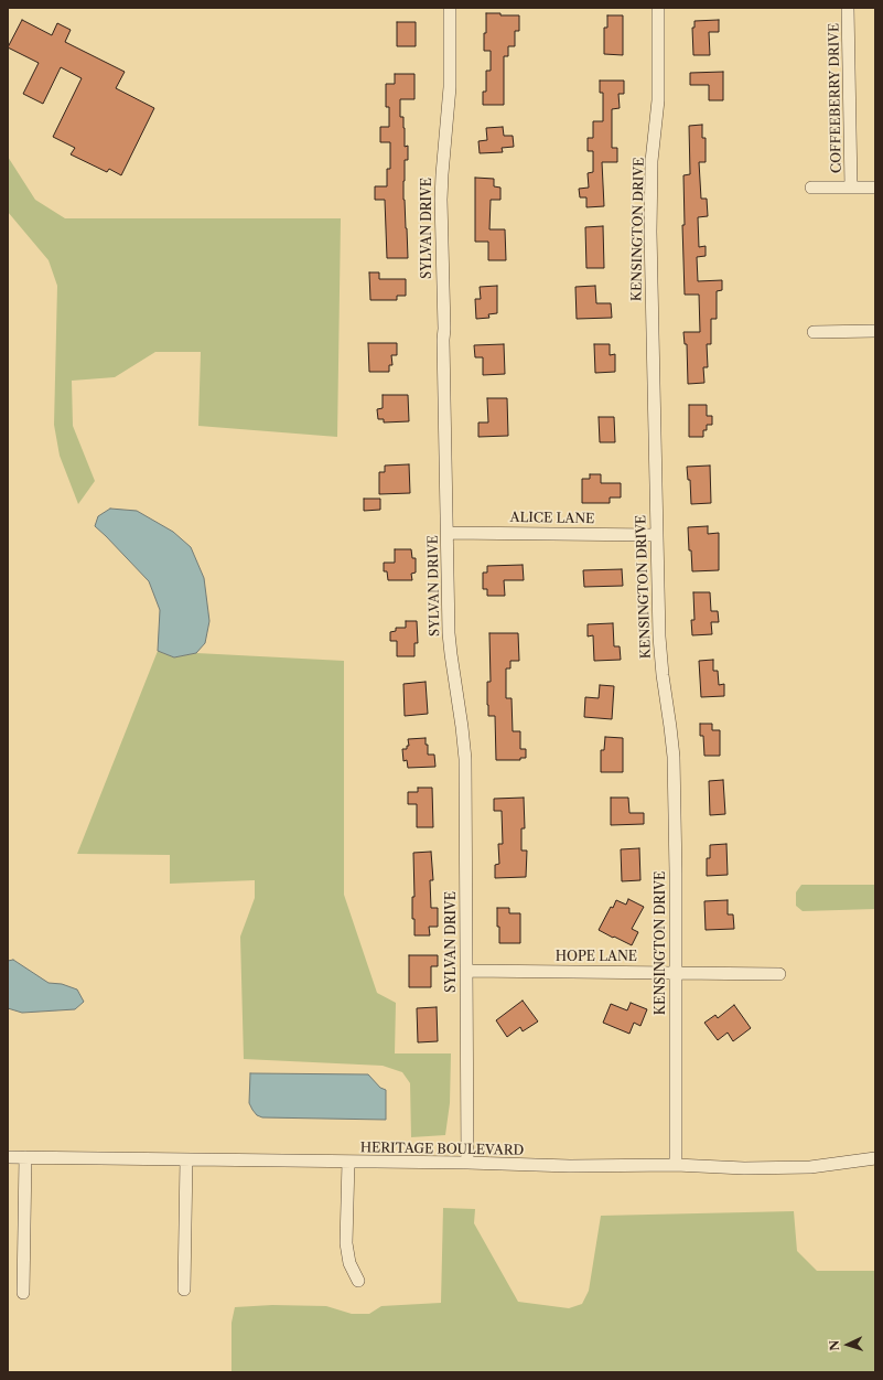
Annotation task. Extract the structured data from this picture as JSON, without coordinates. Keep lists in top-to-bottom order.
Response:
{
  "streets": {
    "street": [
      "COFFEEBERRY DRIVE",
      "SYLVAN DRIVE",
      "KENSINGTON DRIVE",
      "ALICE LANE",
      "HOPE LANE",
      "HERITAGE BOULEVARD"
    ]
  },
  "crossings": [
    ["SYLVAN DRIVE", "ALICE LANE"],
    ["SYLVAN DRIVE", "HOPE LANE"],
    ["SYLVAN DRIVE", "HERITAGE BOULEVARD"],
    ["KENSINGTON DRIVE", "ALICE LANE"],
    ["KENSINGTON DRIVE", "HOPE LANE"],
    ["KENSINGTON DRIVE", "HERITAGE BOULEVARD"]
  ],
  "north": "left"
}
